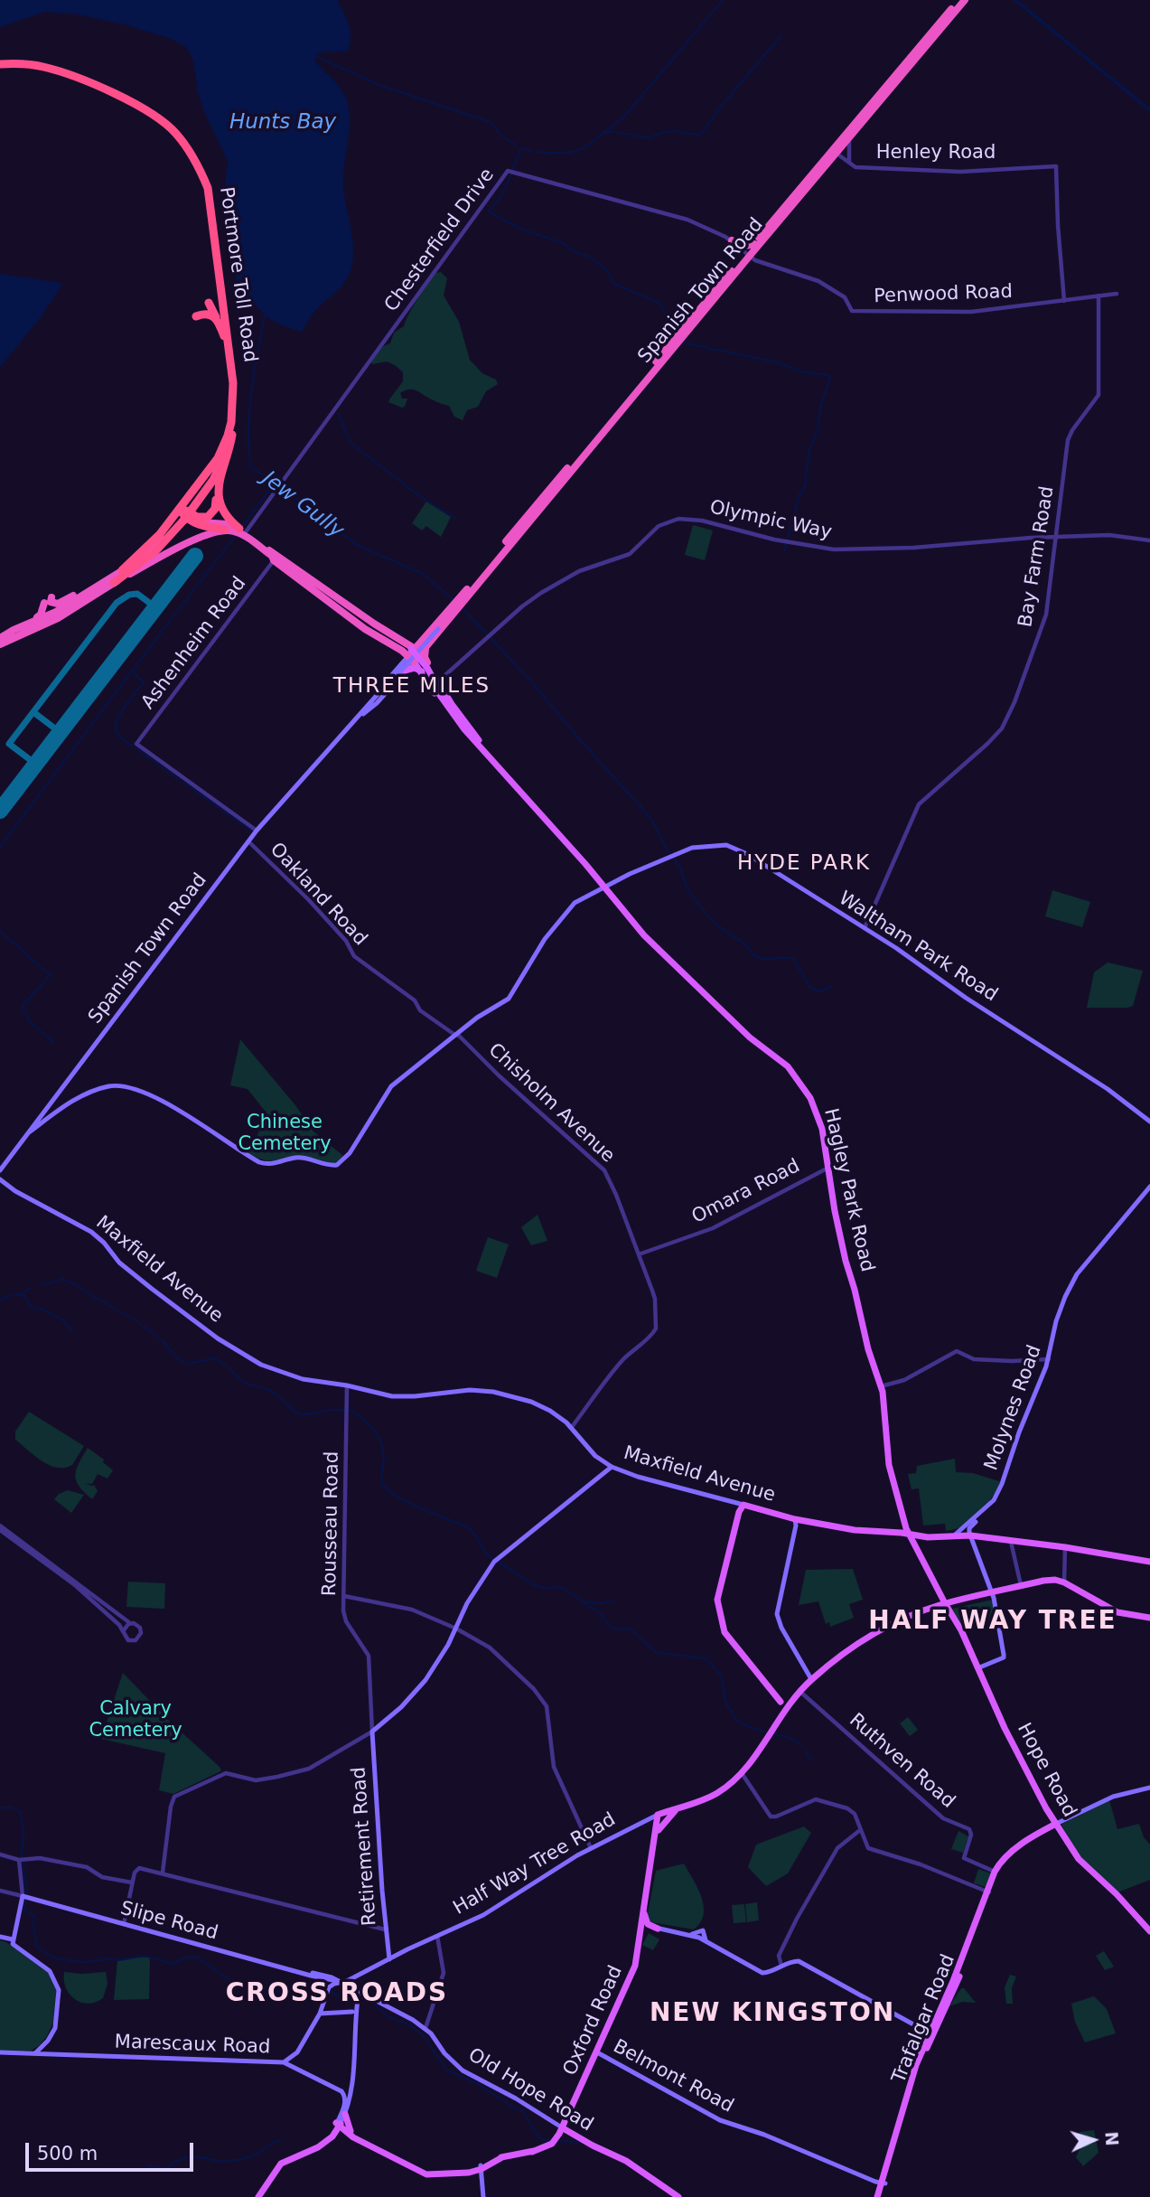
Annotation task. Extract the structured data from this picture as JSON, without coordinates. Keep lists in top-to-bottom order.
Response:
{
  "streets": {
    "highway": ["Portmore Toll Road", "Spanish Town Road"],
    "main road": [
      "Waltham Park Road",
      "Hagley Park Road",
      "Maxfield Avenue",
      "Molynes Road",
      "Hope Road",
      "Retirement Road",
      "Half Way Tree Road",
      "Slipe Road",
      "Trafalgar Road",
      "Oxford Road",
      "Marescaux Road",
      "Belmont Road",
      "Old Hope Road"
    ],
    "street": [
      "Henley Road",
      "Chesterfield Drive",
      "Penwood Road",
      "Olympic Way",
      "Bay Farm Road",
      "Ashenheim Road",
      "Oakland Road",
      "Chisholm Avenue",
      "Omara Road",
      "Rousseau Road",
      "Ruthven Road"
    ]
  },
  "crossings": [
    ["Henley Road", "Spanish Town Road"],
    ["Henley Road", "Penwood Road"],
    ["Chesterfield Drive", "Spanish Town Road"],
    ["Chesterfield Drive", "Penwood Road"],
    ["Spanish Town Road", "Penwood Road"],
    ["Spanish Town Road", "Ashenheim Road"],
    ["Spanish Town Road", "Oakland Road"],
    ["Spanish Town Road", "Waltham Park Road"],
    ["Spanish Town Road", "Hagley Park Road"],
    ["Penwood Road", "Bay Farm Road"],
    ["Olympic Way", "Bay Farm Road"],
    ["Olympic Way", "Hagley Park Road"],
    ["Bay Farm Road", "Waltham Park Road"],
    ["Oakland Road", "Waltham Park Road"],
    ["Oakland Road", "Chisholm Avenue"],
    ["Waltham Park Road", "Chisholm Avenue"],
    ["Waltham Park Road", "Hagley Park Road"],
    ["Chisholm Avenue", "Omara Road"],
    ["Chisholm Avenue", "Maxfield Avenue"],
    ["Hagley Park Road", "Omara Road"],
    ["Hagley Park Road", "Maxfield Avenue"],
    ["Hagley Park Road", "Hope Road"],
    ["Hagley Park Road", "Half Way Tree Road"],
    ["Maxfield Avenue", "Molynes Road"],
    ["Maxfield Avenue", "Rousseau Road"],
    ["Rousseau Road", "Retirement Road"],
    ["Ruthven Road", "Half Way Tree Road"],
    ["Ruthven Road", "Trafalgar Road"],
    ["Hope Road", "Half Way Tree Road"],
    ["Hope Road", "Trafalgar Road"],
    ["Retirement Road", "Half Way Tree Road"],
    ["Half Way Tree Road", "Slipe Road"],
    ["Half Way Tree Road", "Oxford Road"],
    ["Half Way Tree Road", "Old Hope Road"],
    ["Slipe Road", "Old Hope Road"],
    ["Trafalgar Road", "Belmont Road"],
    ["Oxford Road", "Belmont Road"],
    ["Oxford Road", "Old Hope Road"]
  ],
  "districts": [
    "THREE MILES",
    "HYDE PARK",
    "HALF WAY TREE",
    "CROSS ROADS",
    "NEW KINGSTON"
  ],
  "water": ["Hunts Bay", "Jew Gully"],
  "parks": ["Chinese Cemetery", "Calvary Cemetery"],
  "scale_bar": "500 m",
  "north": "right"
}
